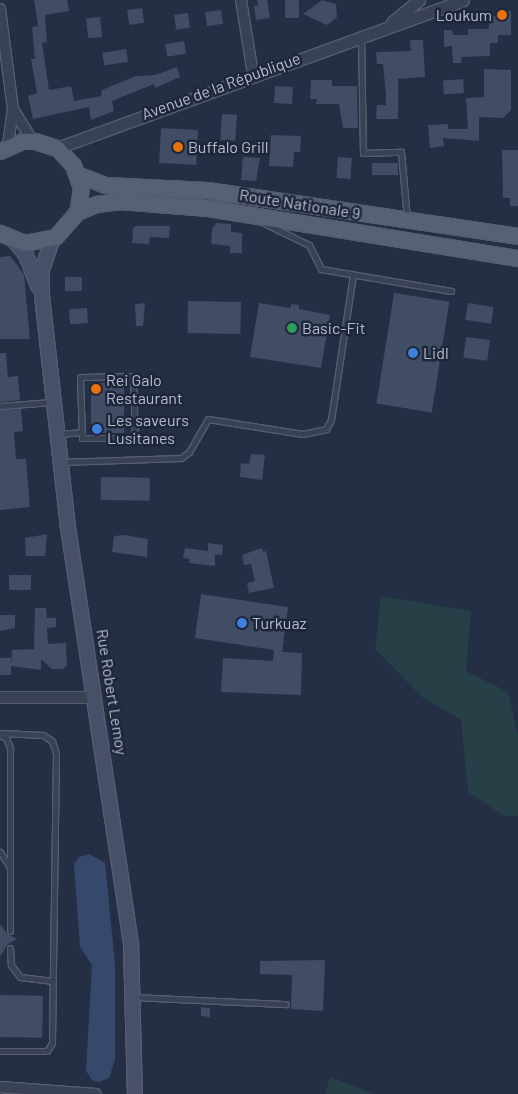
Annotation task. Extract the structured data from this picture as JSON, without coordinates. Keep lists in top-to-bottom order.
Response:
{
  "streets": {
    "main road": ["Route Nationale 9", "Rue Robert Lemoy"],
    "street": ["Avenue de la République"]
  },
  "places": [
    "Loukum",
    "Buffalo Grill",
    "Basic-Fit",
    "Lidl",
    "Rei Galo Restaurant",
    "Les saveurs Lusitanes",
    "Turkuaz"
  ]
}
